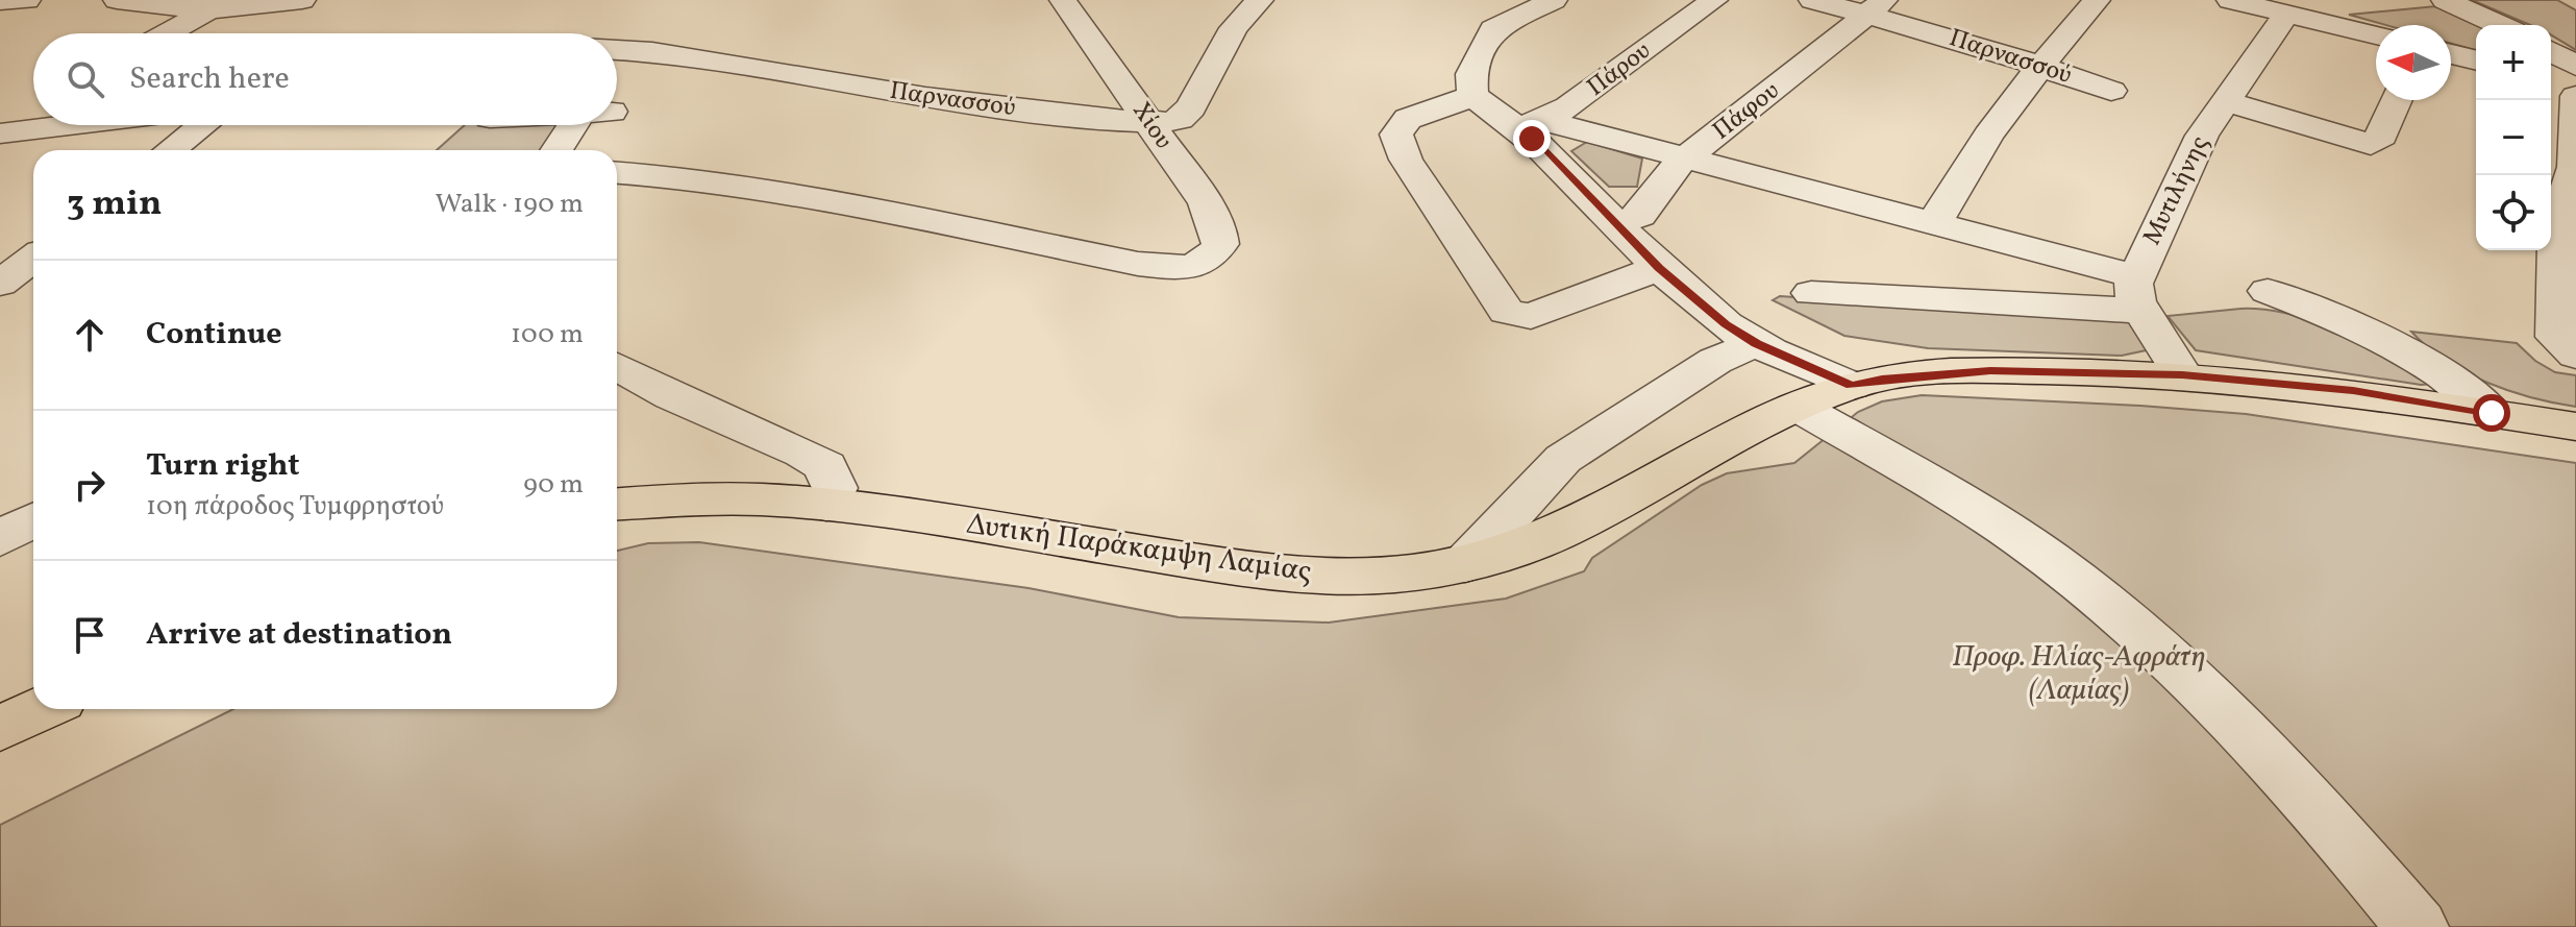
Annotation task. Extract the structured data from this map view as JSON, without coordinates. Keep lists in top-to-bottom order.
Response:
{
  "streets": {
    "main road": ["Δυτική Παράκαμψη Λαμίας"],
    "street": [
      "Παρνασσού",
      "Πάρου",
      "Πάφου",
      "Χίου",
      "Μυτιλήνης"
    ]
  },
  "crossings": [
    ["Παρνασσού", "Πάφου"],
    ["Παρνασσού", "Χίου"]
  ],
  "parks": ["Προφ. Ηλίας-Αφράτη (Λαμίας)"],
  "north": "left",
  "page": {
    "map_buttons": ["+", "−"],
    "search": "Search here",
    "heading": ["3 min", "Walk · 190 m"],
    "list": [
      ["Continue", "100 m"],
      ["Turn right", "10η πάροδος Τυμφρηστού", "90 m"],
      "Arrive at destination"
    ]
  }
}
